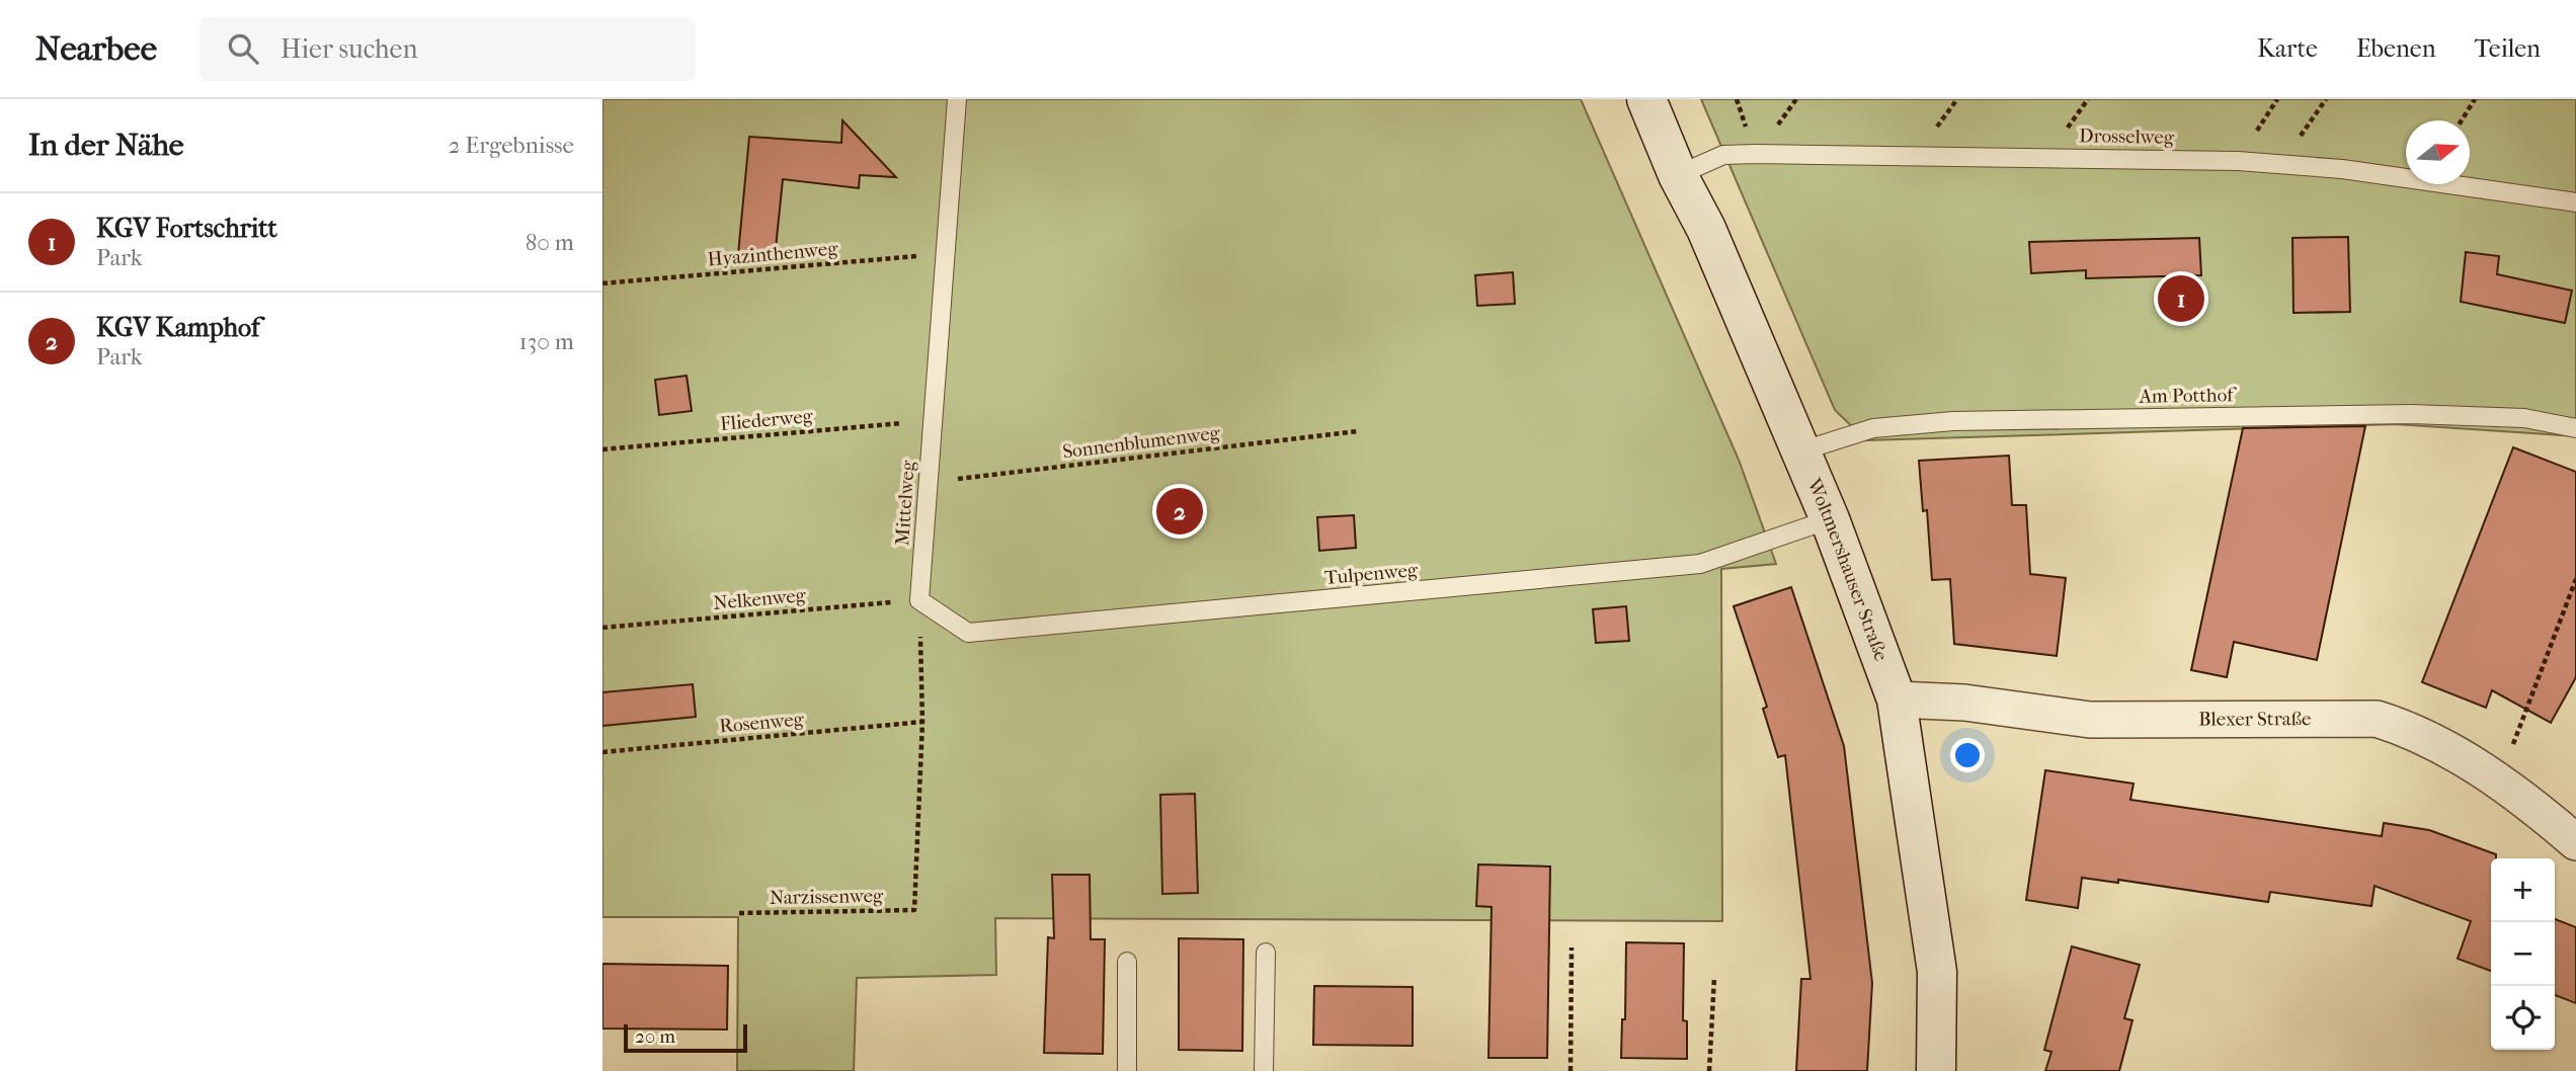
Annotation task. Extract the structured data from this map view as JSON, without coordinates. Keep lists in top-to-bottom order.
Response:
{
  "streets": {
    "street": ["Woltmershauser Straße", "Blexer Straße"],
    "lane": [
      "Drosselweg",
      "Am Potthof",
      "Mittelweg",
      "Tulpenweg"
    ],
    "path": [
      "Hyazinthenweg",
      "Fliederweg",
      "Sonnenblumenweg",
      "Nelkenweg",
      "Rosenweg",
      "Narzissenweg"
    ]
  },
  "crossings": [
    ["Drosselweg", "Woltmershauser Straße"],
    ["Hyazinthenweg", "Mittelweg"],
    ["Am Potthof", "Woltmershauser Straße"],
    ["Fliederweg", "Mittelweg"],
    ["Sonnenblumenweg", "Mittelweg"],
    ["Mittelweg", "Tulpenweg"],
    ["Mittelweg", "Nelkenweg"],
    ["Woltmershauser Straße", "Tulpenweg"],
    ["Woltmershauser Straße", "Blexer Straße"],
    ["Tulpenweg", "Nelkenweg"],
    ["Rosenweg", "Narzissenweg"]
  ],
  "scale_bar": "20 m",
  "north": "right",
  "page": {
    "header": "Nearbee",
    "search": "Hier suchen",
    "nav": ["Karte", "Ebenen", "Teilen"],
    "heading": ["In der Nähe", "2 Ergebnisse"],
    "list": [
      {
        "mark": "1",
        "name": "KGV Fortschritt",
        "note": "Park",
        "value": "80 m"
      },
      {
        "mark": "2",
        "name": "KGV Kamphof",
        "note": "Park",
        "value": "130 m"
      }
    ],
    "pins": ["1", "2"],
    "map_buttons": ["+", "−"],
    "scale": "20 m"
  }
}
